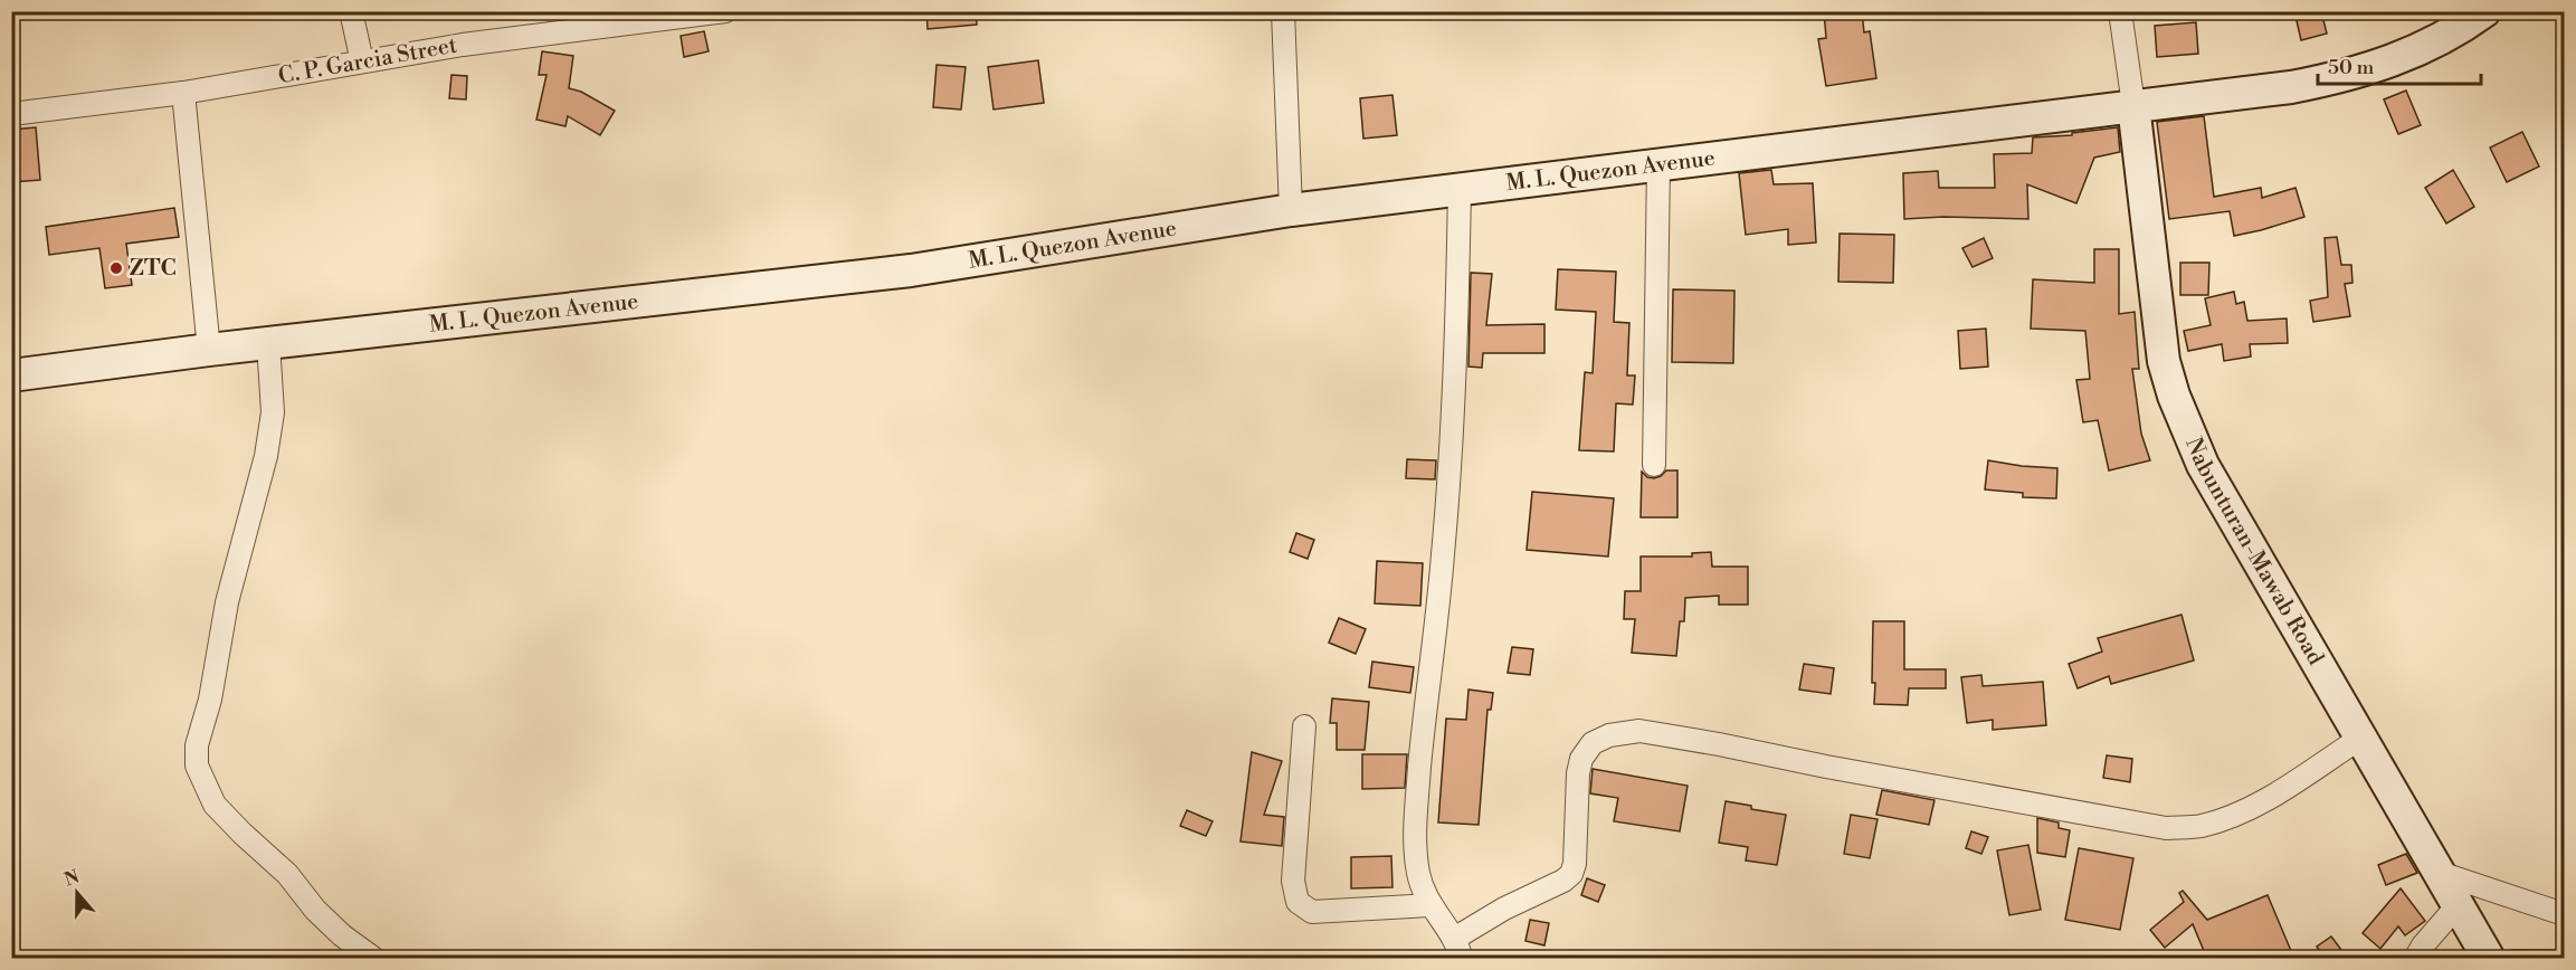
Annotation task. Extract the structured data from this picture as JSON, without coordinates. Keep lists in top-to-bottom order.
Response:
{
  "streets": {
    "main road": ["M. L. Quezon Avenue", "Nabunturan-Mawab Road"],
    "street": ["C. P. Garcia Street"]
  },
  "crossings": [
    ["M. L. Quezon Avenue", "Nabunturan-Mawab Road"]
  ],
  "places": ["ZTC"],
  "scale_bar": "50 m",
  "north": "top"
}
